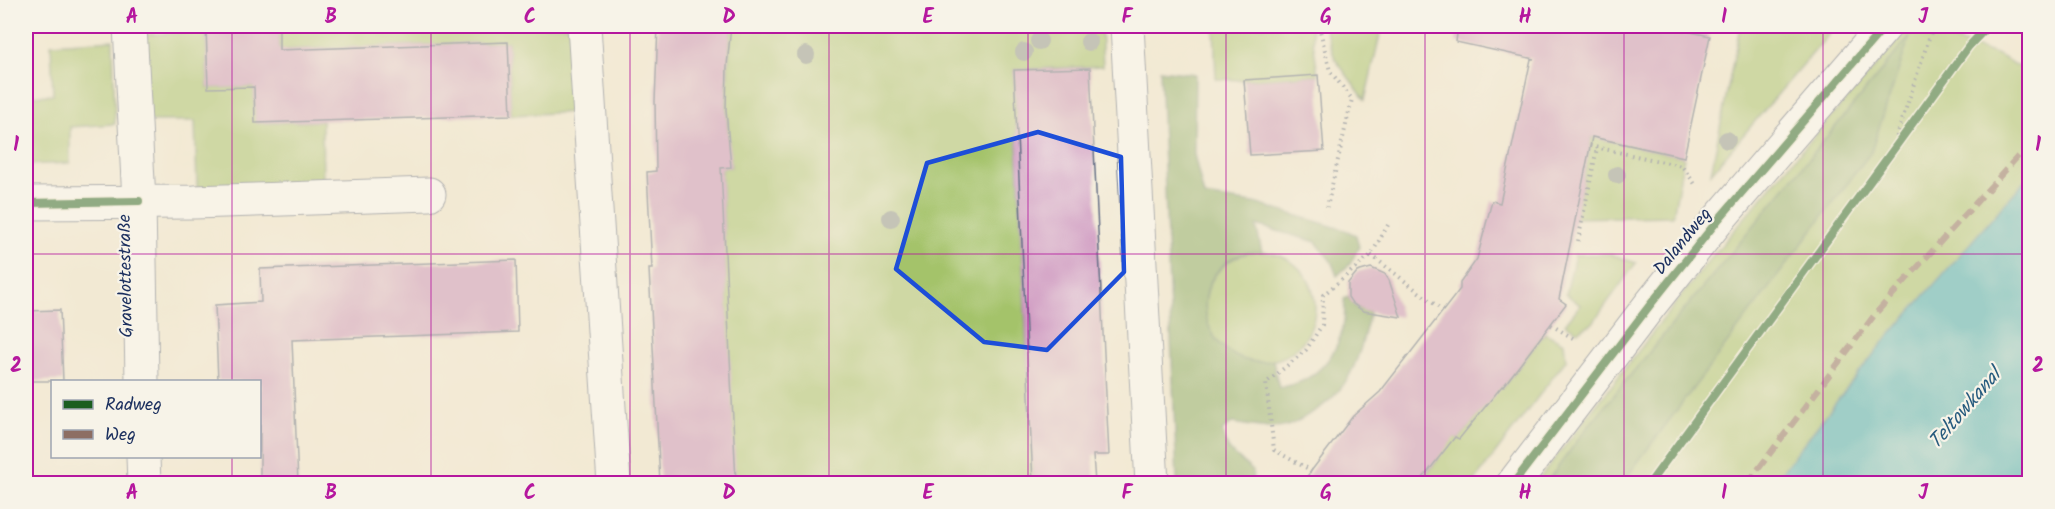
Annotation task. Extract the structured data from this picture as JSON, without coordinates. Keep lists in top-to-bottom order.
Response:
{
  "streets": {
    "street": ["Dalandweg", "Gravelottestraße"]
  },
  "water": ["Teltowkanal"],
  "legend": ["Radweg", "Weg"],
  "grid": {
    "columns": [
      "A",
      "B",
      "C",
      "D",
      "E",
      "F",
      "G",
      "H",
      "I",
      "J"
    ],
    "rows": ["1", "2"]
  }
}
